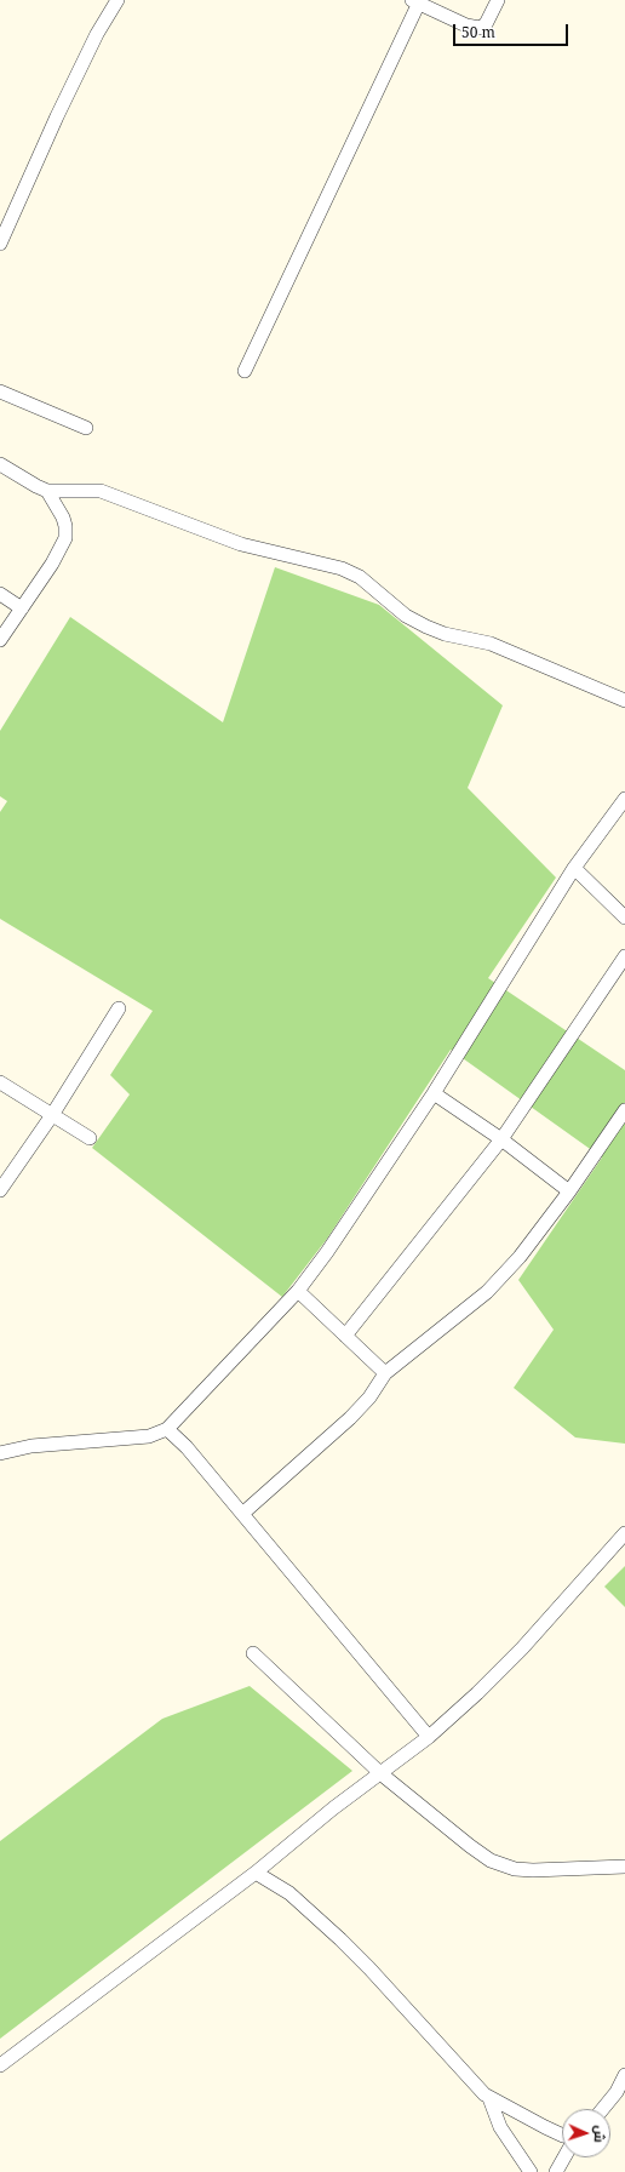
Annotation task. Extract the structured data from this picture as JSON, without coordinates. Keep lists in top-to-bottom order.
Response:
{
  "scale_bar": "50 m",
  "north": "right"
}
